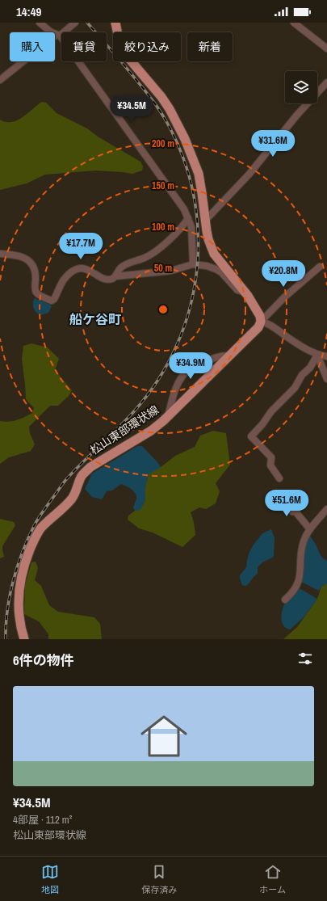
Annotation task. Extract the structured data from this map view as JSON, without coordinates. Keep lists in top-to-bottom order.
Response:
{
  "streets": {
    "main road": ["松山東部環状線"]
  },
  "districts": ["船ケ谷町"],
  "page": {
    "status": "14:49",
    "chip": [
      "購入",
      "賃貸",
      "絞り込み",
      "新着"
    ],
    "price": [
      "¥34.5M",
      "¥31.6M",
      "¥17.7M",
      "¥20.8M",
      "¥34.9M",
      "¥51.6M"
    ],
    "heading": "6件の物件",
    "list": [
      {
        "name": "¥34.5M",
        "note": "4部屋 · 112 m² · 松山東部環状線"
      }
    ],
    "tabs": ["地図", "保存済み", "ホーム"]
  },
  "rings": [
    "200 m",
    "150 m",
    "100 m",
    "50 m"
  ]
}
